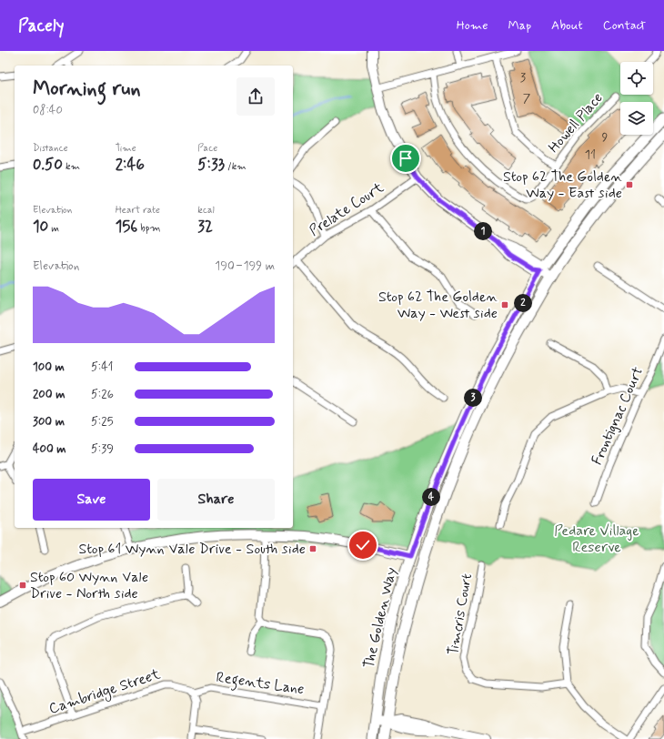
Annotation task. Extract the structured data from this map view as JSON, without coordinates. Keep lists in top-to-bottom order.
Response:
{
  "streets": {
    "main road": ["The Golden Way"],
    "street": [
      "Howell Place",
      "Prelate Court",
      "Frontignac Court",
      "Timcris Court",
      "Regents Lane",
      "Cambridge Street"
    ]
  },
  "crossings": [
    ["Regents Lane", "Cambridge Street"]
  ],
  "parks": ["Pedare Village Reserve"],
  "places": {
    "transit": [
      "Stop 62 The Golden Way - East side",
      "Stop 62 The Golden Way - West side",
      "Stop 61 Wynn Vale Drive - South side",
      "Stop 60 Wynn Vale Drive - North side"
    ]
  },
  "house_numbers": [
    "3",
    "7",
    "9",
    "11"
  ],
  "page": {
    "header": "Pacely",
    "nav": [
      "Home",
      "Map",
      "About",
      "Contact"
    ],
    "heading": ["Morning run", "08:40"],
    "stats": [
      ["Distance", "0.50 km"],
      ["Time", "2:46"],
      ["Pace", "5:33 /km"],
      ["Elevation", "10 m"],
      ["Heart rate", "156 bpm"],
      ["kcal", "32"]
    ],
    "pins": [
      "1",
      "2",
      "3",
      "4"
    ],
    "chart": ["Elevation", "190–199 m"],
    "list": [
      {
        "name": "100 m",
        "note": "5:41"
      },
      {
        "name": "200 m",
        "note": "5:26"
      },
      {
        "name": "300 m",
        "note": "5:25"
      },
      {
        "name": "400 m",
        "note": "5:39"
      }
    ],
    "buttons": ["Save", "Share"]
  }
}
